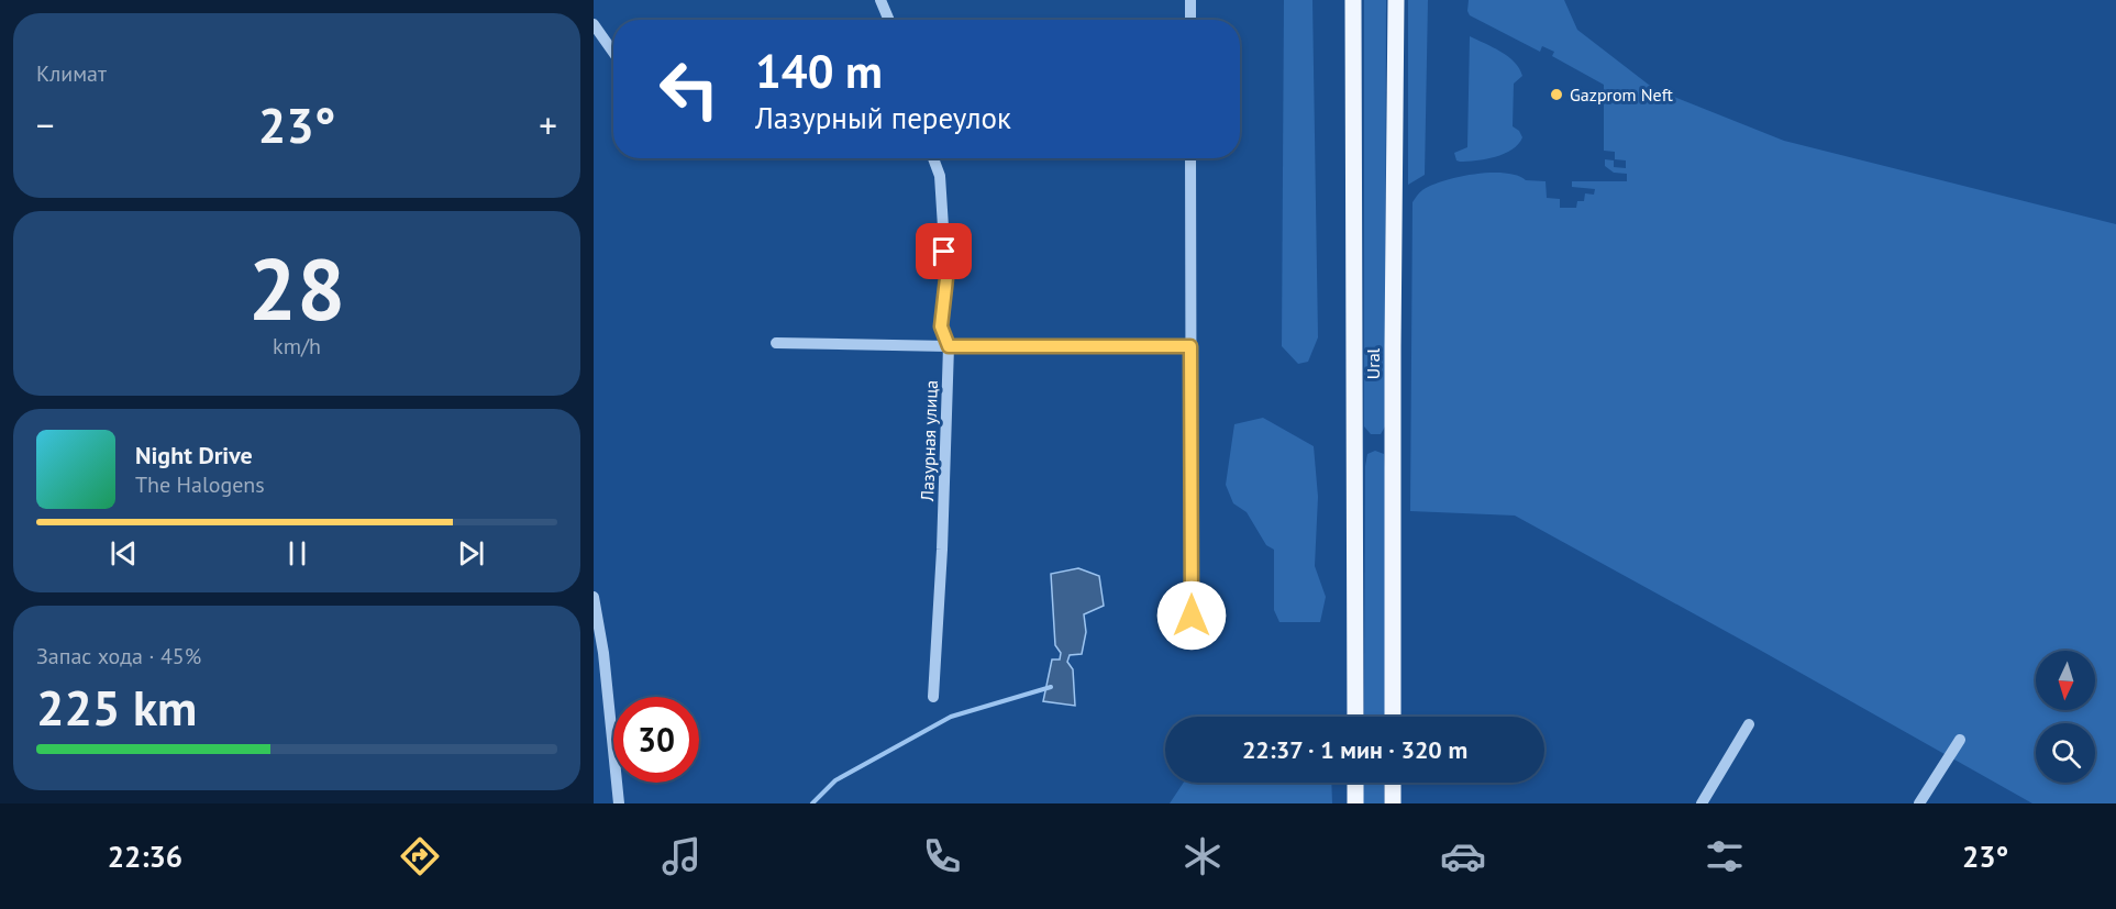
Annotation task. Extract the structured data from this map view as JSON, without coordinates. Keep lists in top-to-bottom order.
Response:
{
  "streets": {
    "main road": ["Ural"],
    "street": ["Лазурная улица"]
  },
  "places": ["Gazprom Neft"],
  "north": "bottom",
  "page": {
    "tile": [
      "Климат",
      ["28", "km/h"],
      ["Запас хода · 45%", "225 km"]
    ],
    "turn": ["140 m", "Лазурный переулок"],
    "heat": ["−", "23°", "+"],
    "song": ["Night Drive", "The Halogens"],
    "limit": "30",
    "trip": "22:37 · 1 мин · 320 m",
    "tabs": ["22:36", "23°"]
  }
}
